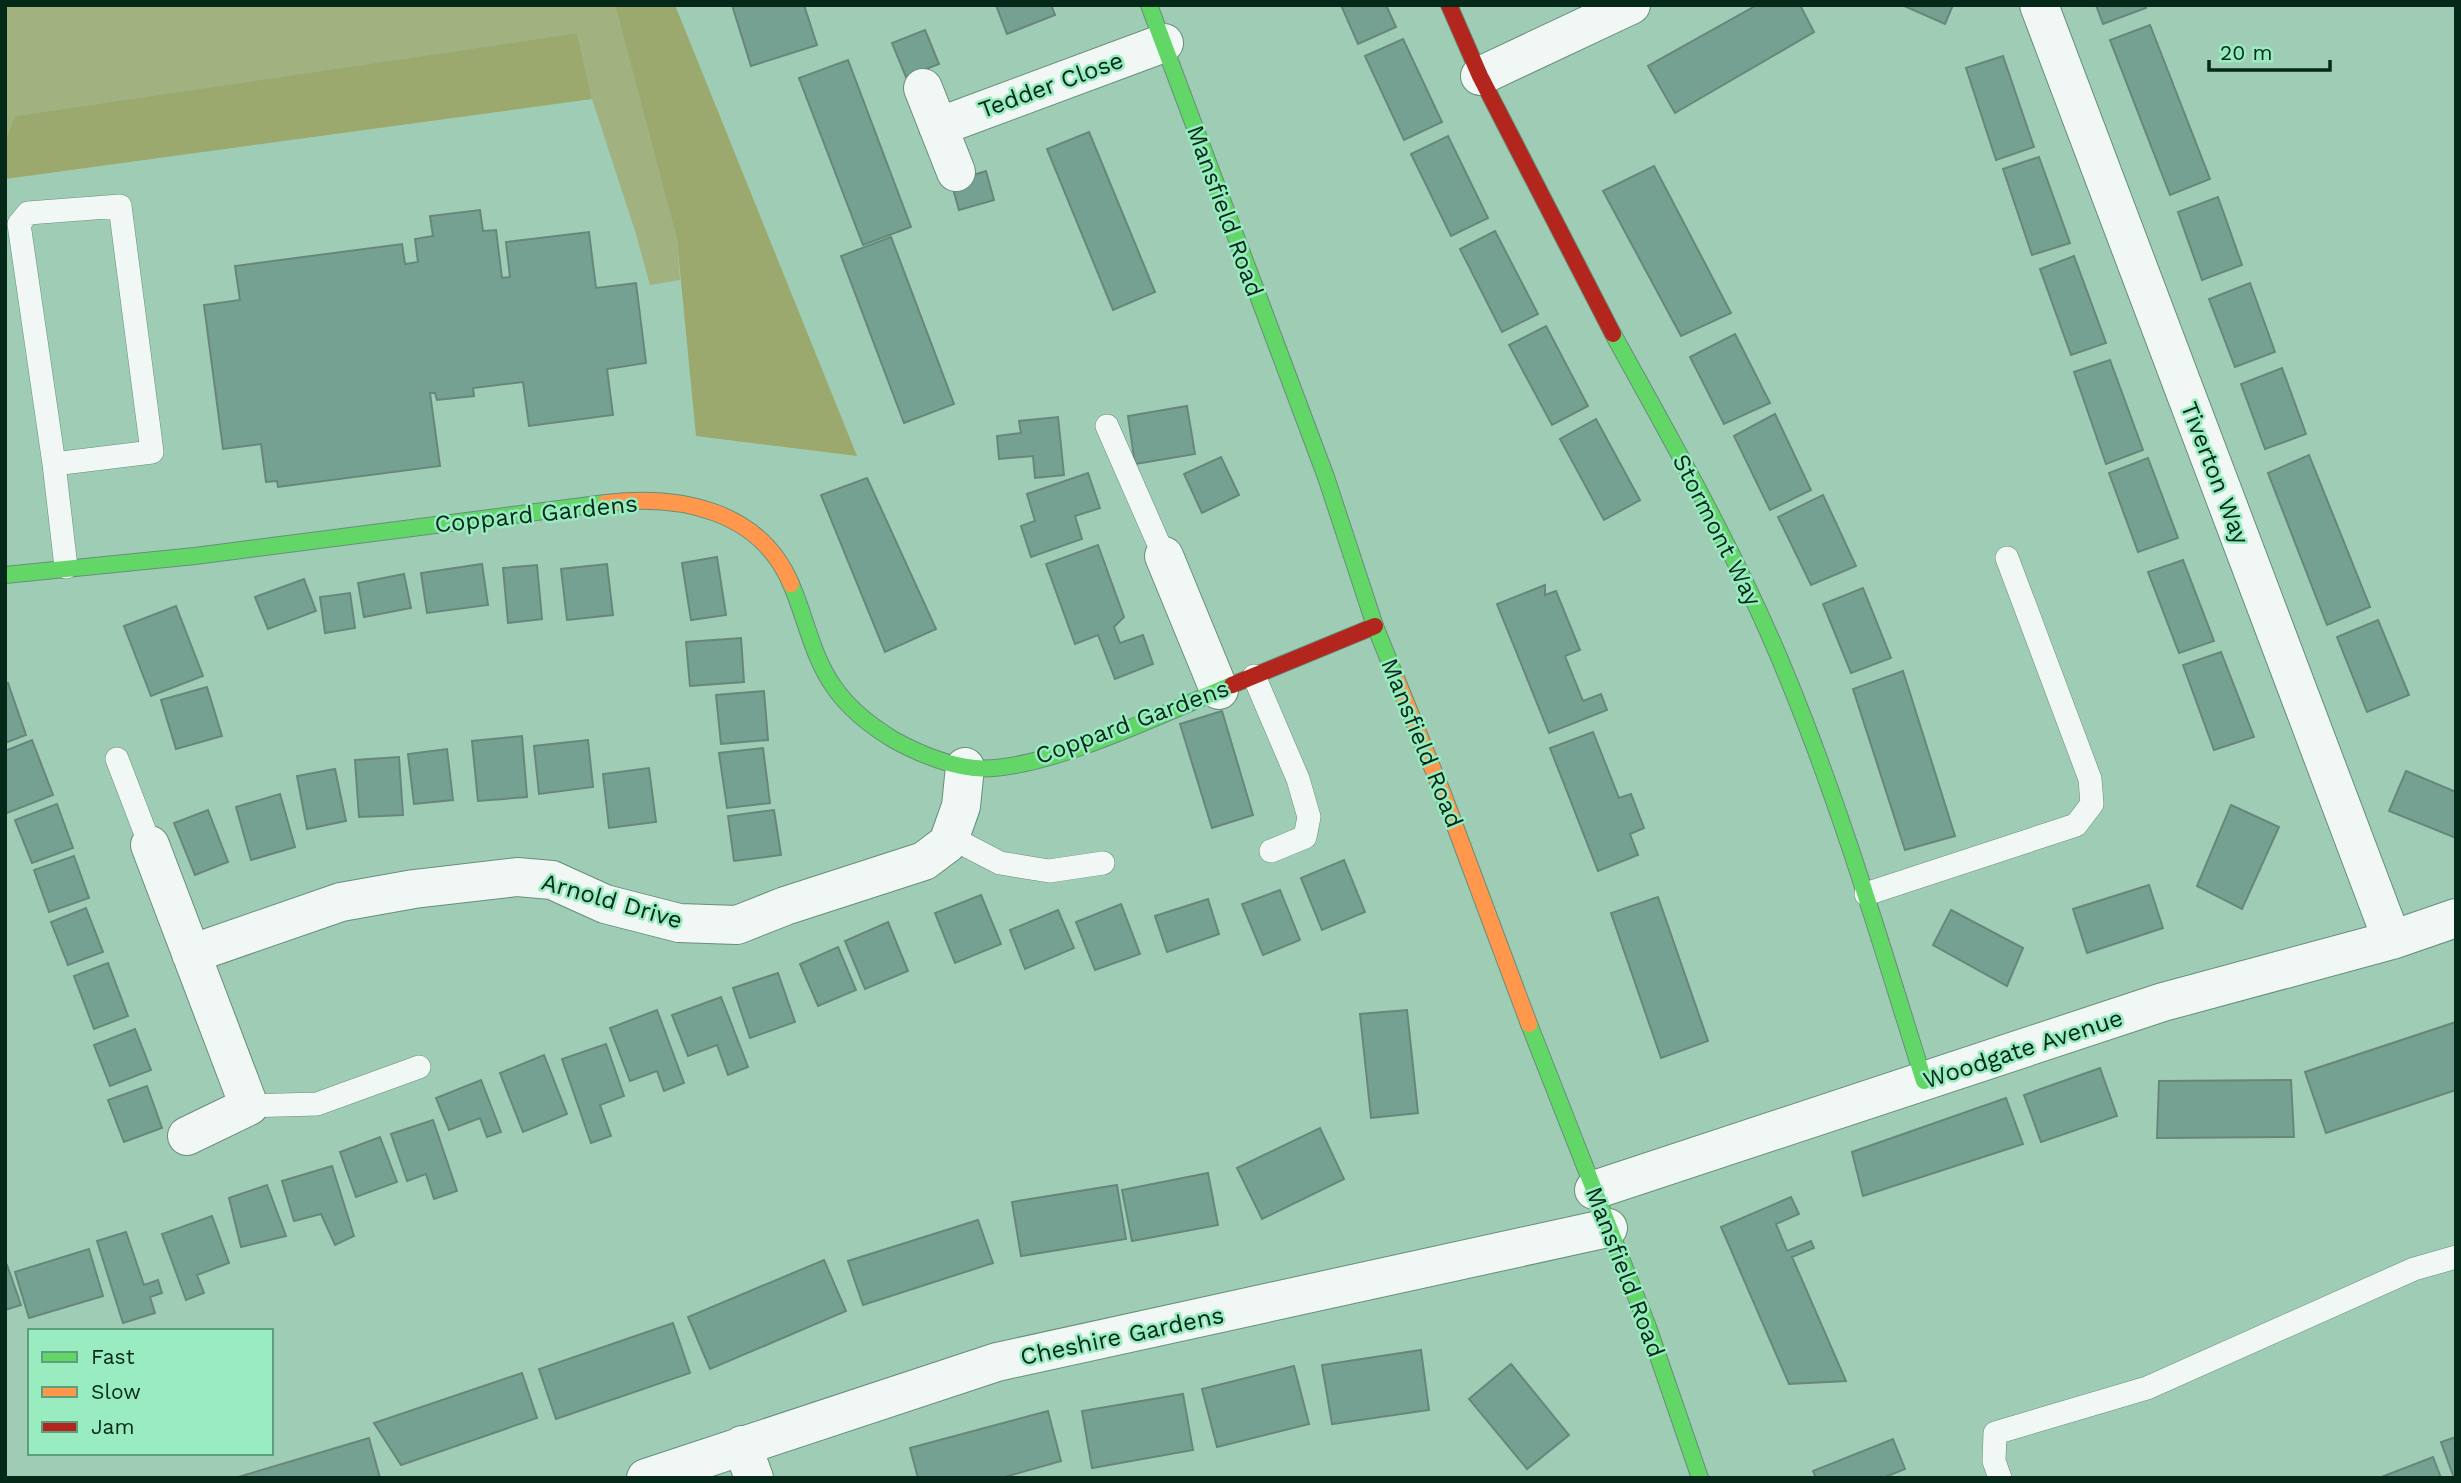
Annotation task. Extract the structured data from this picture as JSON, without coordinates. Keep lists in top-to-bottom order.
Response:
{
  "streets": {
    "street": [
      "Tedder Close",
      "Mansfield Road",
      "Tiverton Way",
      "Coppard Gardens",
      "Stormont Way",
      "Arnold Drive",
      "Woodgate Avenue",
      "Cheshire Gardens"
    ]
  },
  "crossings": [
    ["Tedder Close", "Mansfield Road"],
    ["Mansfield Road", "Coppard Gardens"],
    ["Mansfield Road", "Woodgate Avenue"],
    ["Mansfield Road", "Cheshire Gardens"],
    ["Tiverton Way", "Woodgate Avenue"],
    ["Coppard Gardens", "Arnold Drive"],
    ["Stormont Way", "Woodgate Avenue"]
  ],
  "legend": ["Fast", "Slow", "Jam"],
  "scale_bar": "20 m"
}
